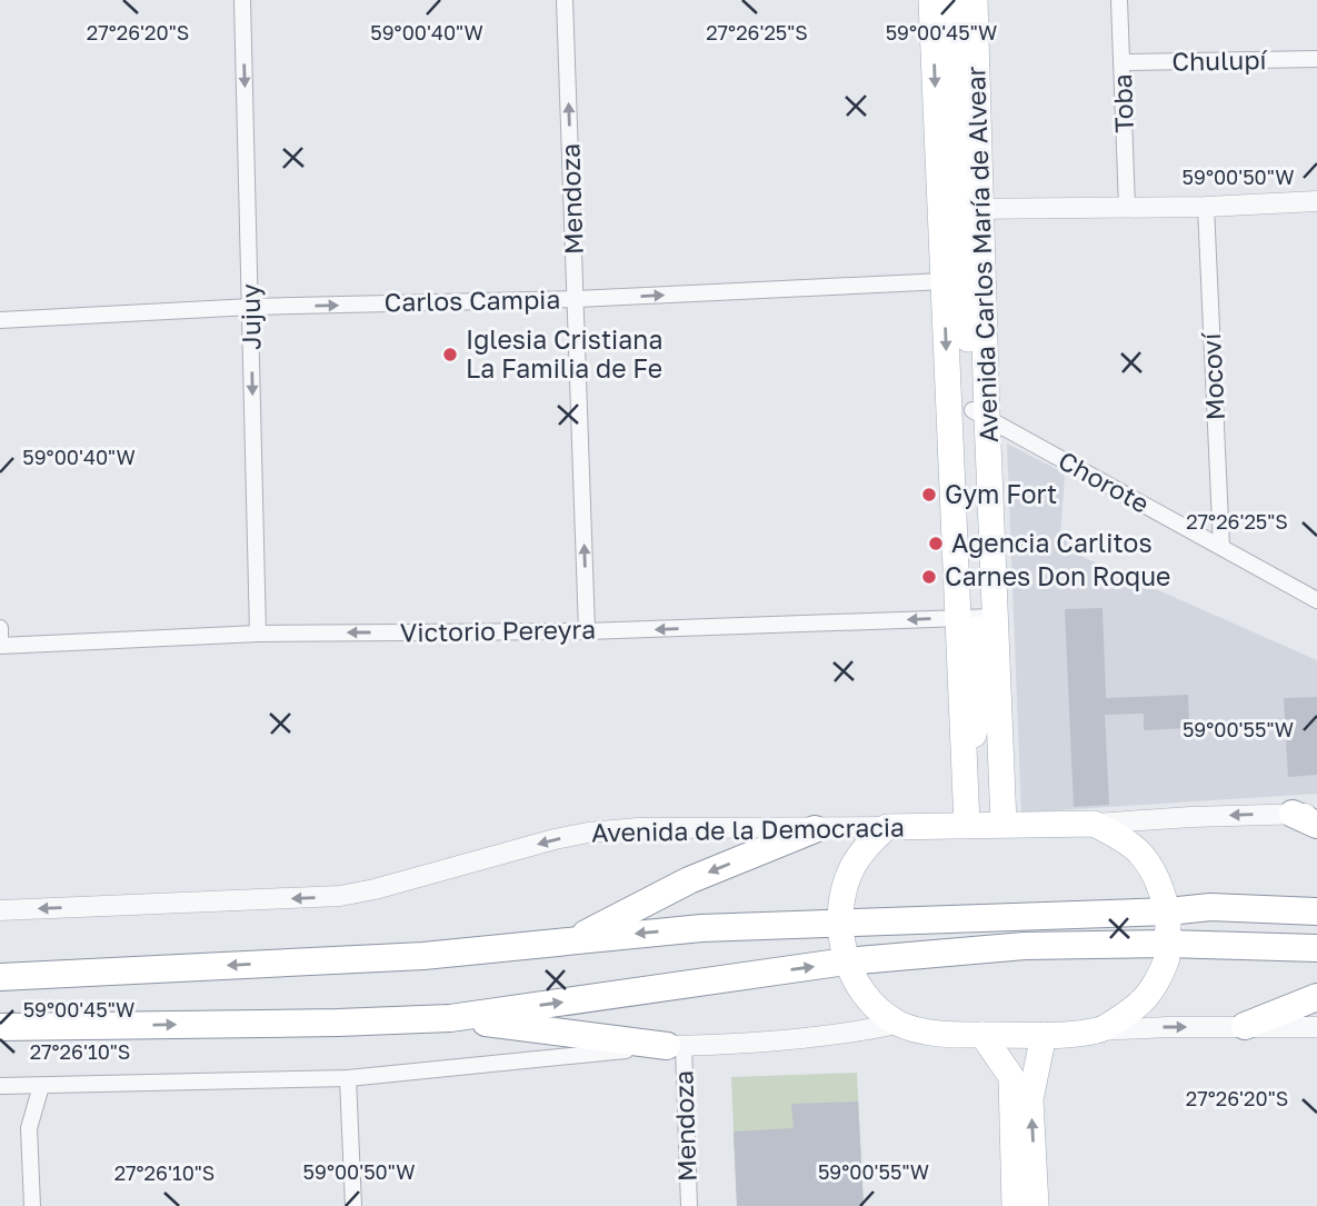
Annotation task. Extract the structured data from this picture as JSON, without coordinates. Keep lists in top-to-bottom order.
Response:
{
  "streets": {
    "main road": ["Avenida Carlos María de Alvear", "Avenida de la Democracia"],
    "street": [
      "Chulupí",
      "Toba",
      "Mendoza",
      "Carlos Campia",
      "Jujuy",
      "Mocoví",
      "Chorote",
      "Victorio Pereyra"
    ]
  },
  "crossings": [
    ["Chulupí", "Toba"],
    ["Mendoza", "Carlos Campia"],
    ["Mendoza", "Victorio Pereyra"],
    ["Avenida Carlos María de Alvear", "Carlos Campia"],
    ["Avenida Carlos María de Alvear", "Chorote"],
    ["Avenida Carlos María de Alvear", "Victorio Pereyra"],
    ["Avenida Carlos María de Alvear", "Avenida de la Democracia"],
    ["Carlos Campia", "Jujuy"],
    ["Jujuy", "Victorio Pereyra"],
    ["Mocoví", "Chorote"]
  ],
  "one_way": [
    "Mendoza",
    "Carlos Campia",
    "Jujuy",
    "Victorio Pereyra",
    "Avenida de la Democracia"
  ],
  "places": [
    "Iglesia Cristiana La Familia de Fe",
    "Gym Fort",
    "Agencia Carlitos",
    "Carnes Don Roque"
  ],
  "coordinates": [
    "27°26'25\"S",
    "27°26'20\"S",
    "59°00'40\"W",
    "59°00'45\"W",
    "59°00'50\"W",
    "59°00'55\"W",
    "27°26'10\"S"
  ]
}
